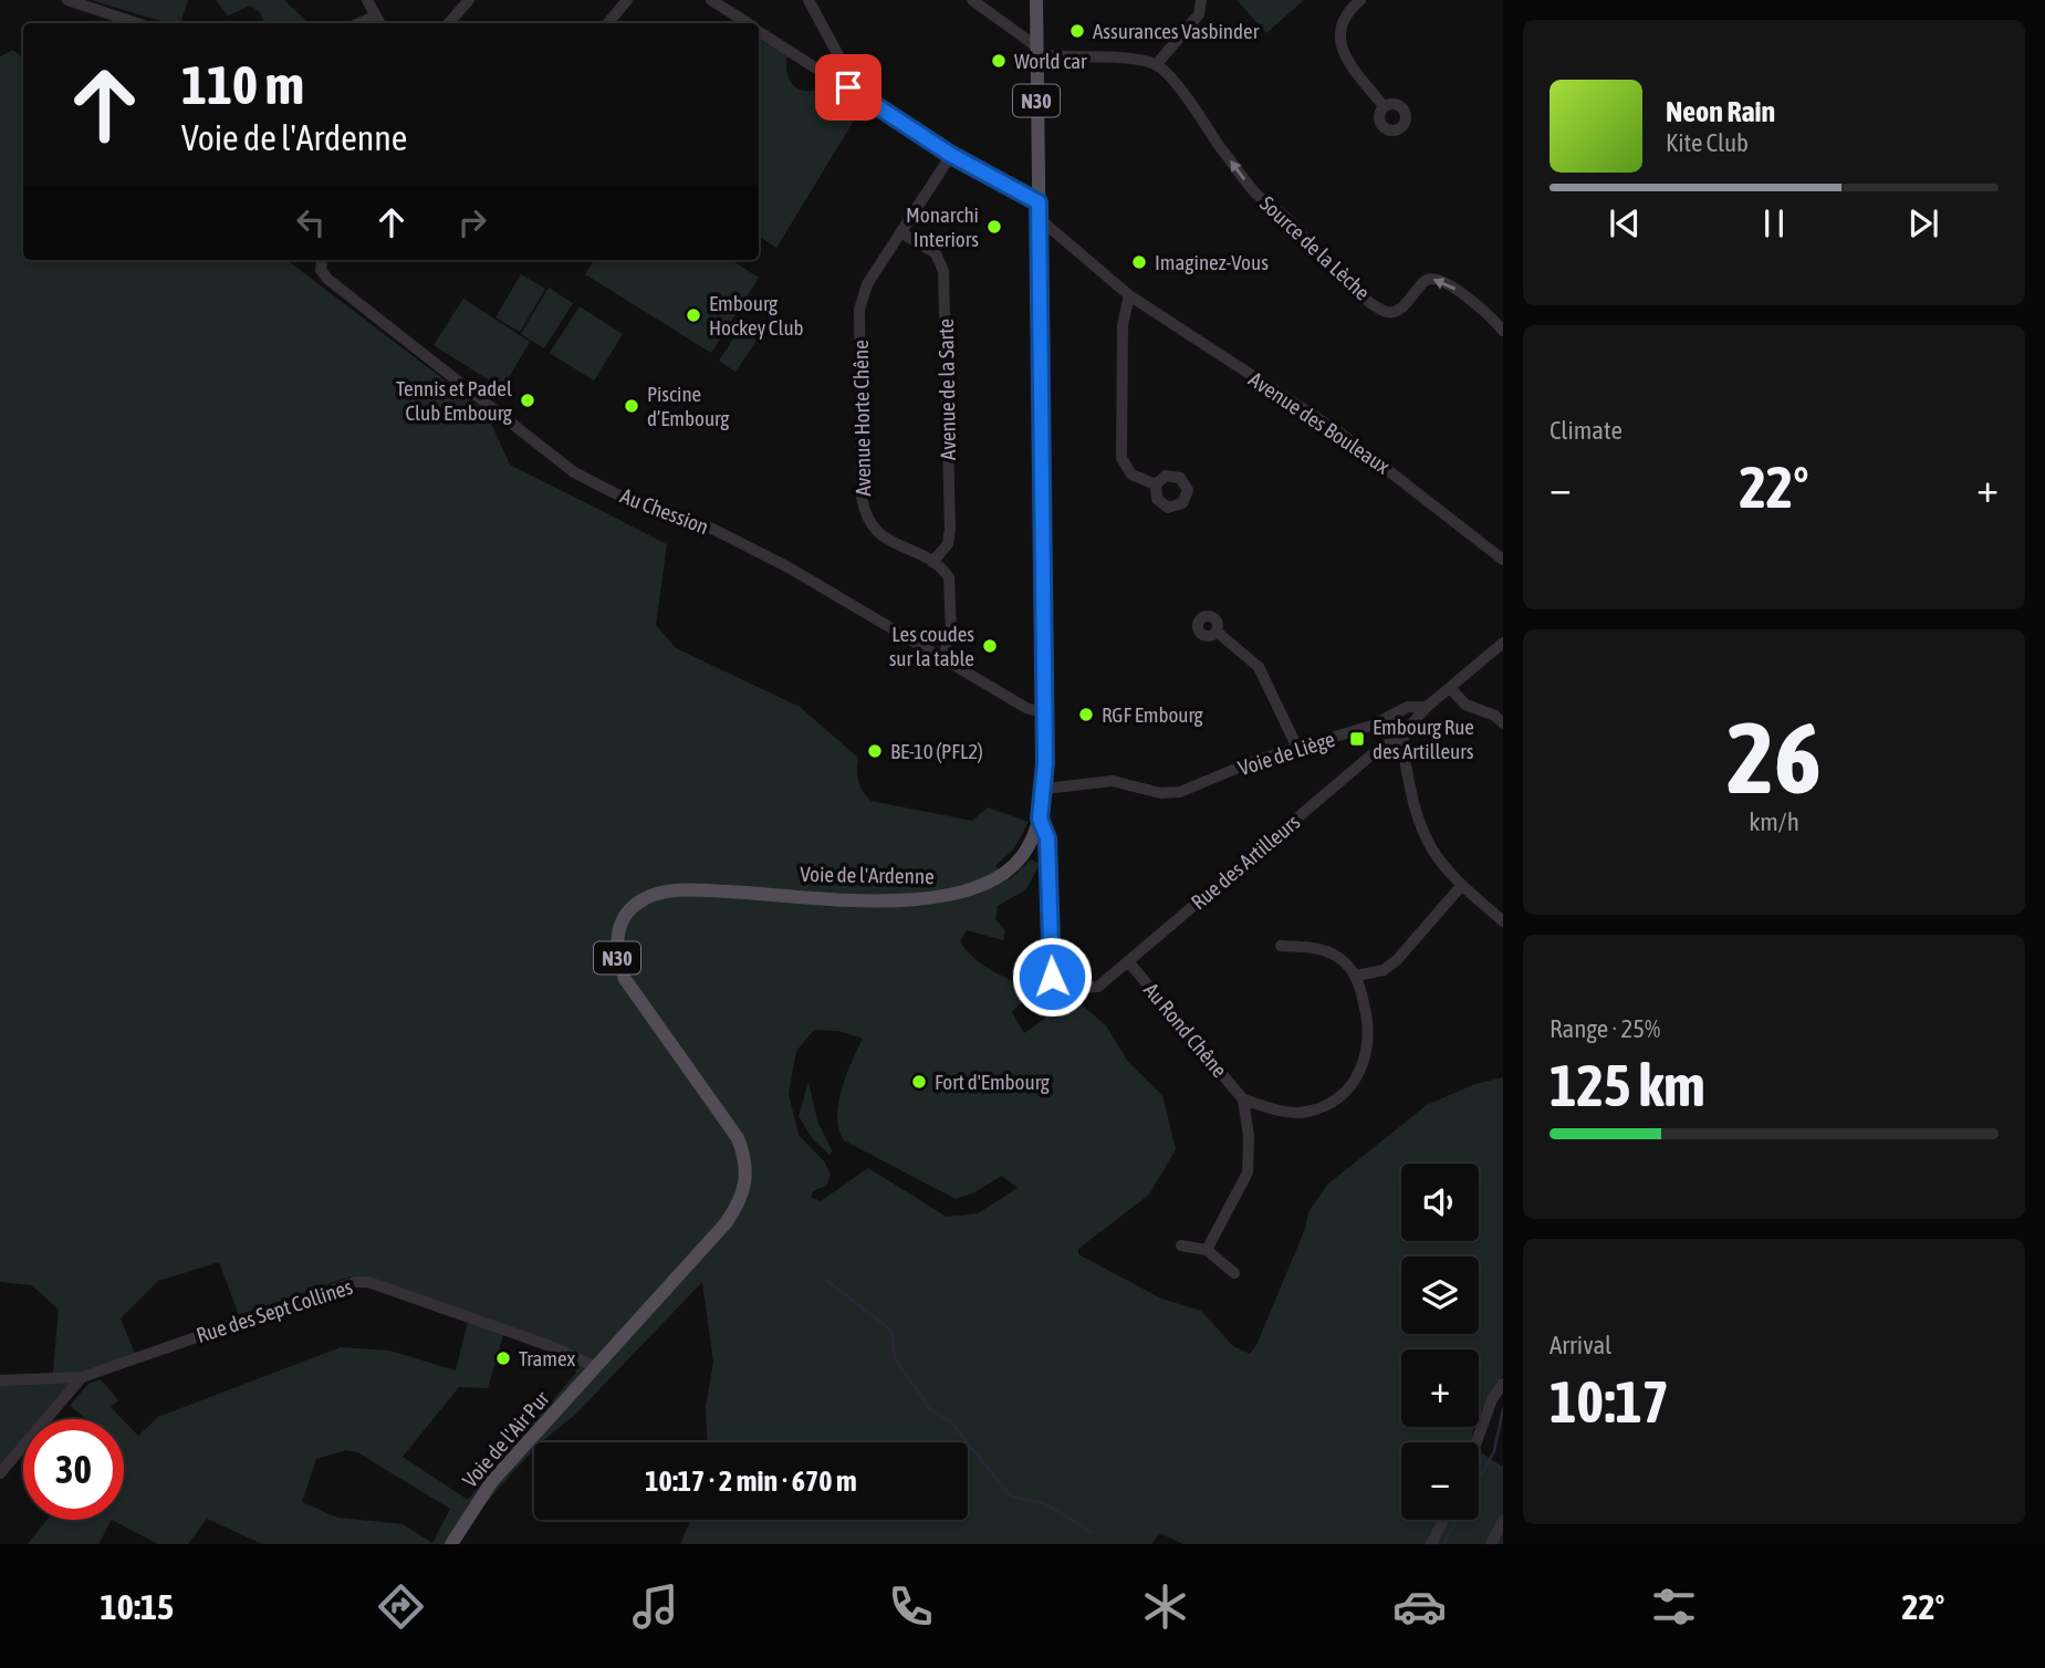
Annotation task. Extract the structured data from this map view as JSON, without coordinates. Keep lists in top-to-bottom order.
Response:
{
  "streets": {
    "main road": ["N30", "Voie de l'Ardenne", "Voie de l'Air Pur"],
    "street": [
      "Source de la Lèche",
      "Avenue de la Sarte",
      "Avenue Horte Chêne",
      "Avenue des Bouleaux",
      "Au Chession",
      "Voie de Liège",
      "Rue des Artilleurs",
      "Au Rond Chêne",
      "Rue des Sept Collines"
    ]
  },
  "crossings": [
    ["Avenue de la Sarte", "Avenue Horte Chêne"],
    ["Avenue des Bouleaux", "Voie de l'Ardenne"],
    ["Au Chession", "Voie de l'Ardenne"],
    ["Voie de Liège", "Rue des Artilleurs"],
    ["Voie de Liège", "Voie de l'Ardenne"],
    ["Rue des Artilleurs", "Au Rond Chêne"],
    ["Voie de l'Ardenne", "Rue des Sept Collines"],
    ["Voie de l'Ardenne", "Voie de l'Air Pur"],
    ["Rue des Sept Collines", "Voie de l'Air Pur"]
  ],
  "one_way": ["Source de la Lèche"],
  "places": {
    "other": [
      "Assurances Vasbinder",
      "World car",
      "Monarchi Interiors",
      "Imaginez-Vous",
      "Embourg Hockey Club",
      "Tennis et Padel Club Embourg",
      "Piscine d’Embourg",
      "Les coudes sur la table",
      "RGF Embourg",
      "BE-10 (PFL2)",
      "Fort d'Embourg",
      "Tramex"
    ],
    "transit": ["Embourg Rue des Artilleurs"]
  },
  "page": {
    "turn": ["110 m", "Voie de l'Ardenne"],
    "song": ["Neon Rain", "Kite Club"],
    "tile": [
      "Climate",
      ["26", "km/h"],
      ["Range · 25%", "125 km"],
      ["Arrival", "10:17"]
    ],
    "heat": ["−", "22°", "+"],
    "map_buttons": ["+", "−"],
    "limit": "30",
    "trip": "10:17 · 2 min · 670 m",
    "tabs": ["10:15", "22°"]
  }
}
